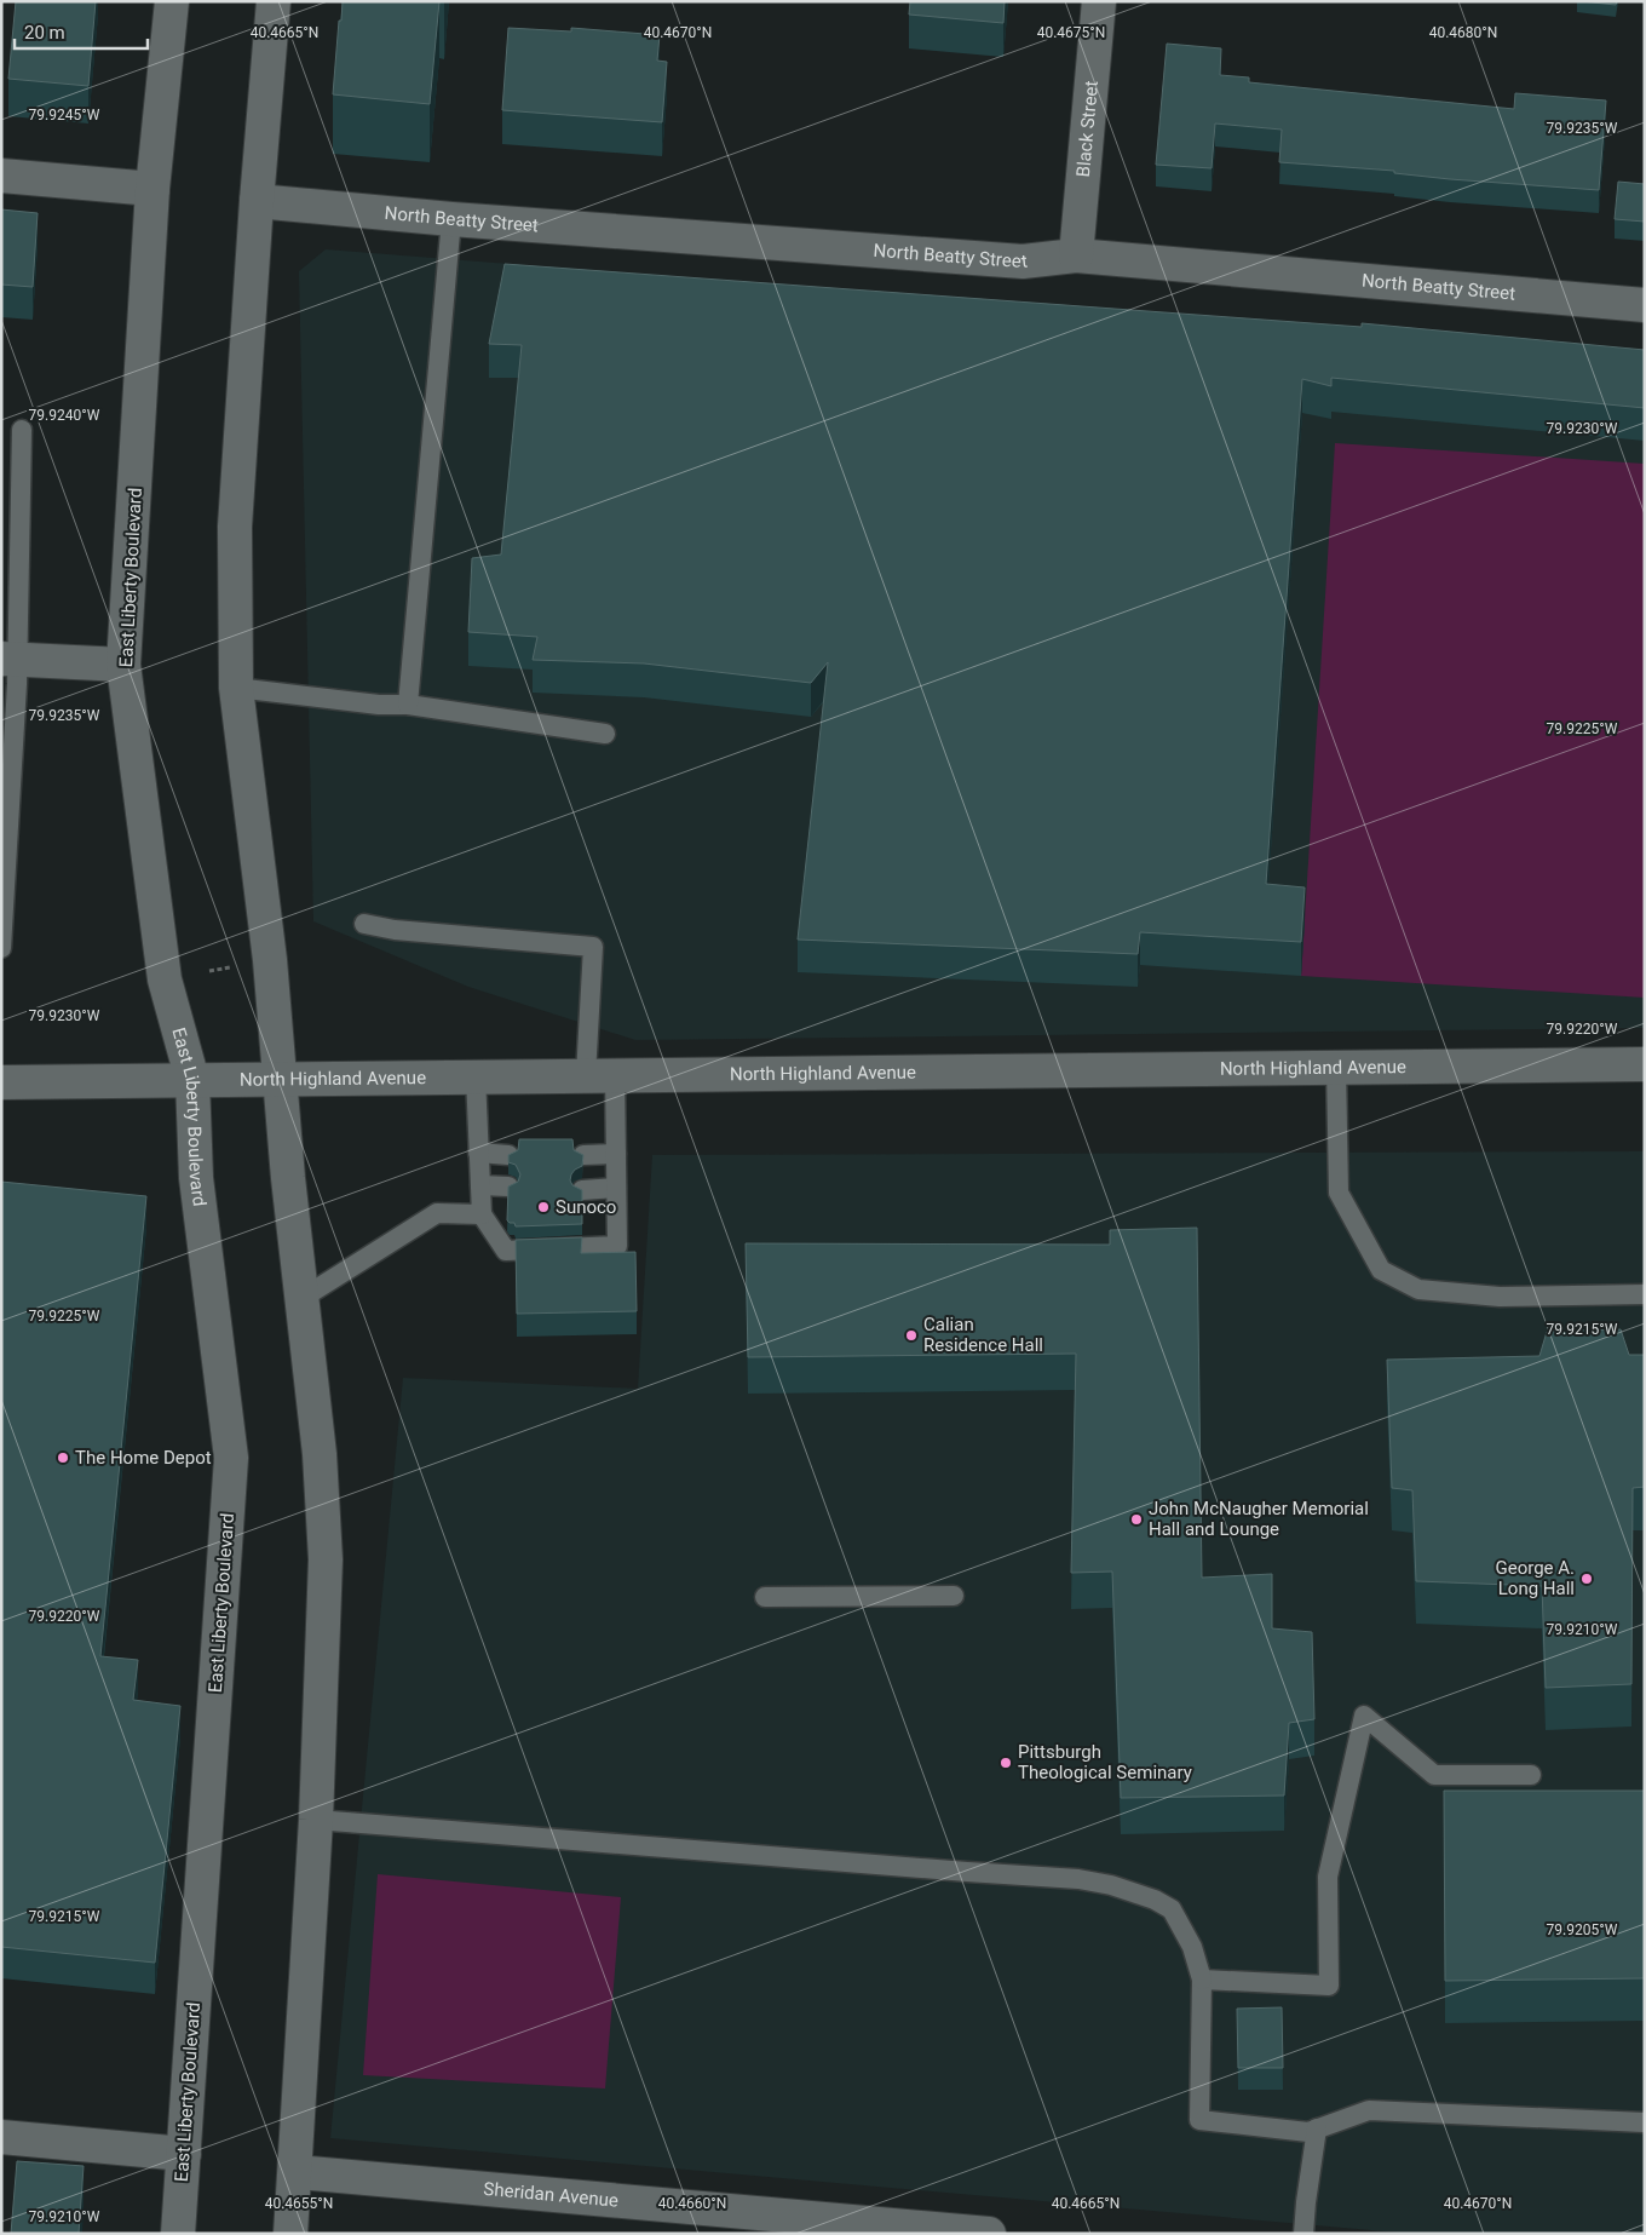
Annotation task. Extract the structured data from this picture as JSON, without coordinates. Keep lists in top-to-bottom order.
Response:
{
  "streets": {
    "main road": [
      "Black Street",
      "North Beatty Street",
      "East Liberty Boulevard",
      "North Highland Avenue",
      "Sheridan Avenue"
    ]
  },
  "crossings": [
    ["Black Street", "North Beatty Street"],
    ["East Liberty Boulevard", "North Highland Avenue"]
  ],
  "places": [
    "Sunoco",
    "Calian Residence Hall",
    "The Home Depot",
    "John McNaugher Memorial Hall and Lounge",
    "George A. Long Hall",
    "Pittsburgh Theological Seminary"
  ],
  "scale_bar": "20 m",
  "coordinates": [
    "40.4675°N",
    "40.4680°N",
    "40.4665°N",
    "40.4670°N",
    "79.9245°W",
    "79.9235°W",
    "79.9240°W",
    "79.9230°W",
    "79.9225°W",
    "79.9220°W",
    "79.9215°W",
    "79.9210°W",
    "79.9205°W",
    "40.4655°N",
    "40.4660°N"
  ]
}
